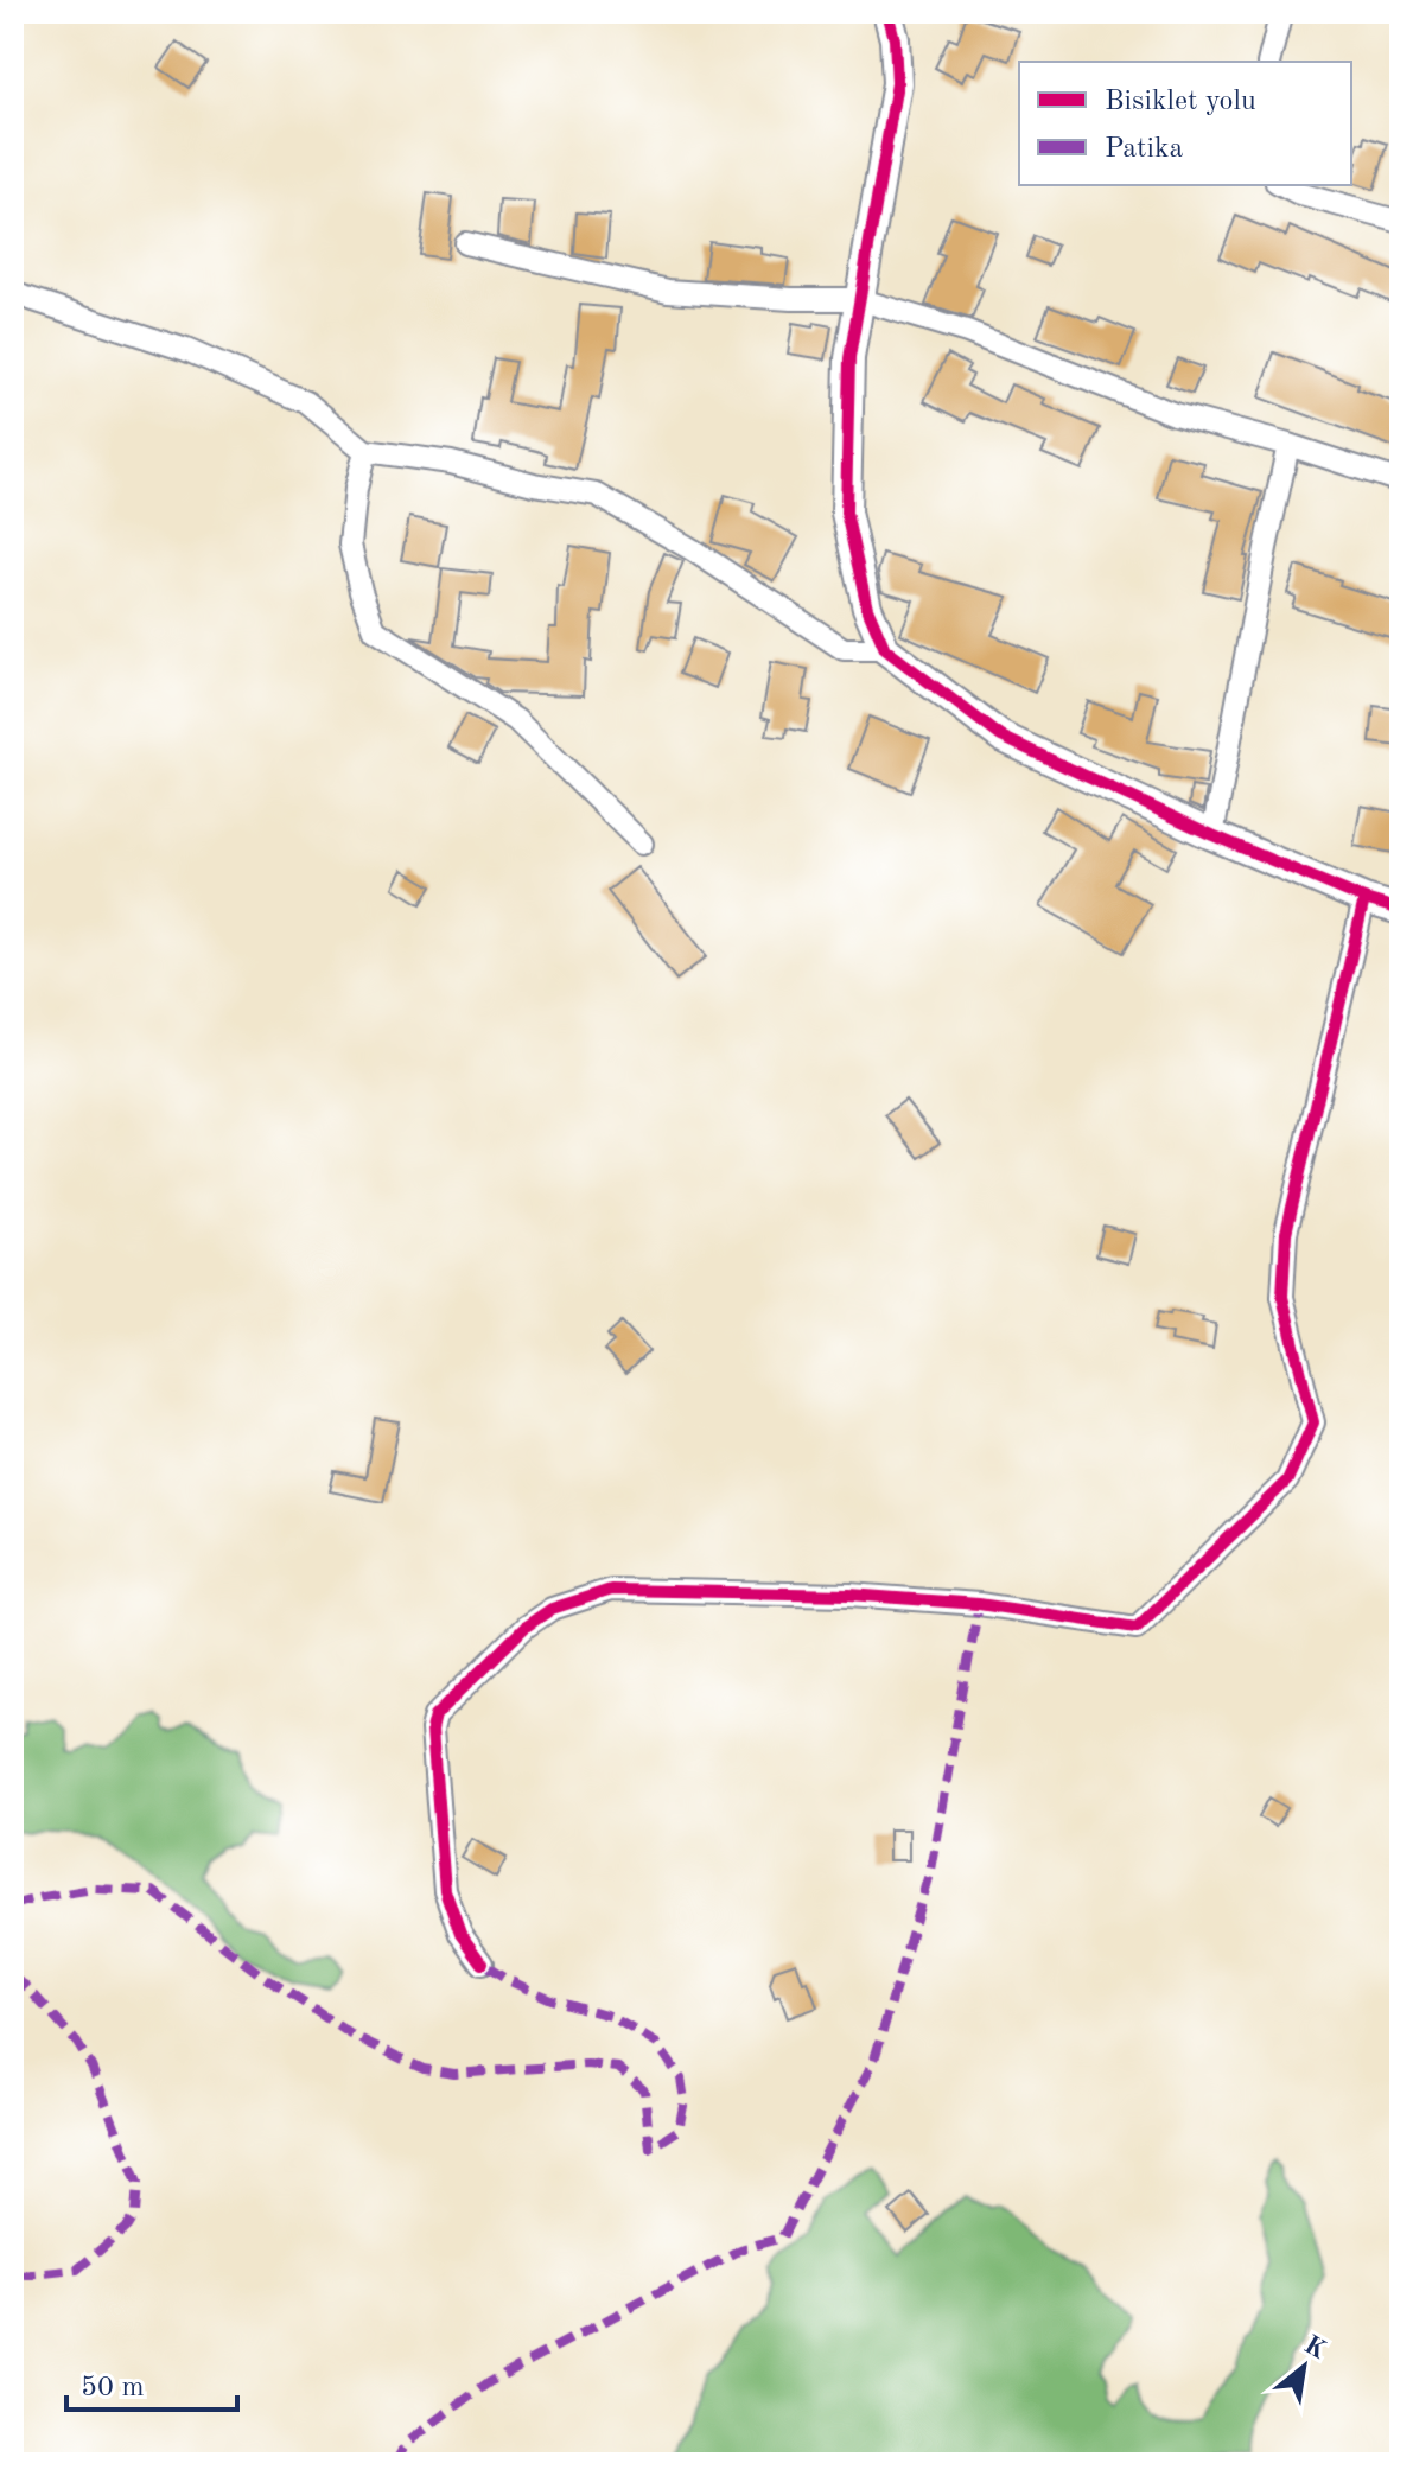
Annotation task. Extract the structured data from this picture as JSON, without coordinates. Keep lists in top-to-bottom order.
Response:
{
  "legend": ["Bisiklet yolu", "Patika"],
  "scale_bar": "50 m",
  "north": "top right"
}
